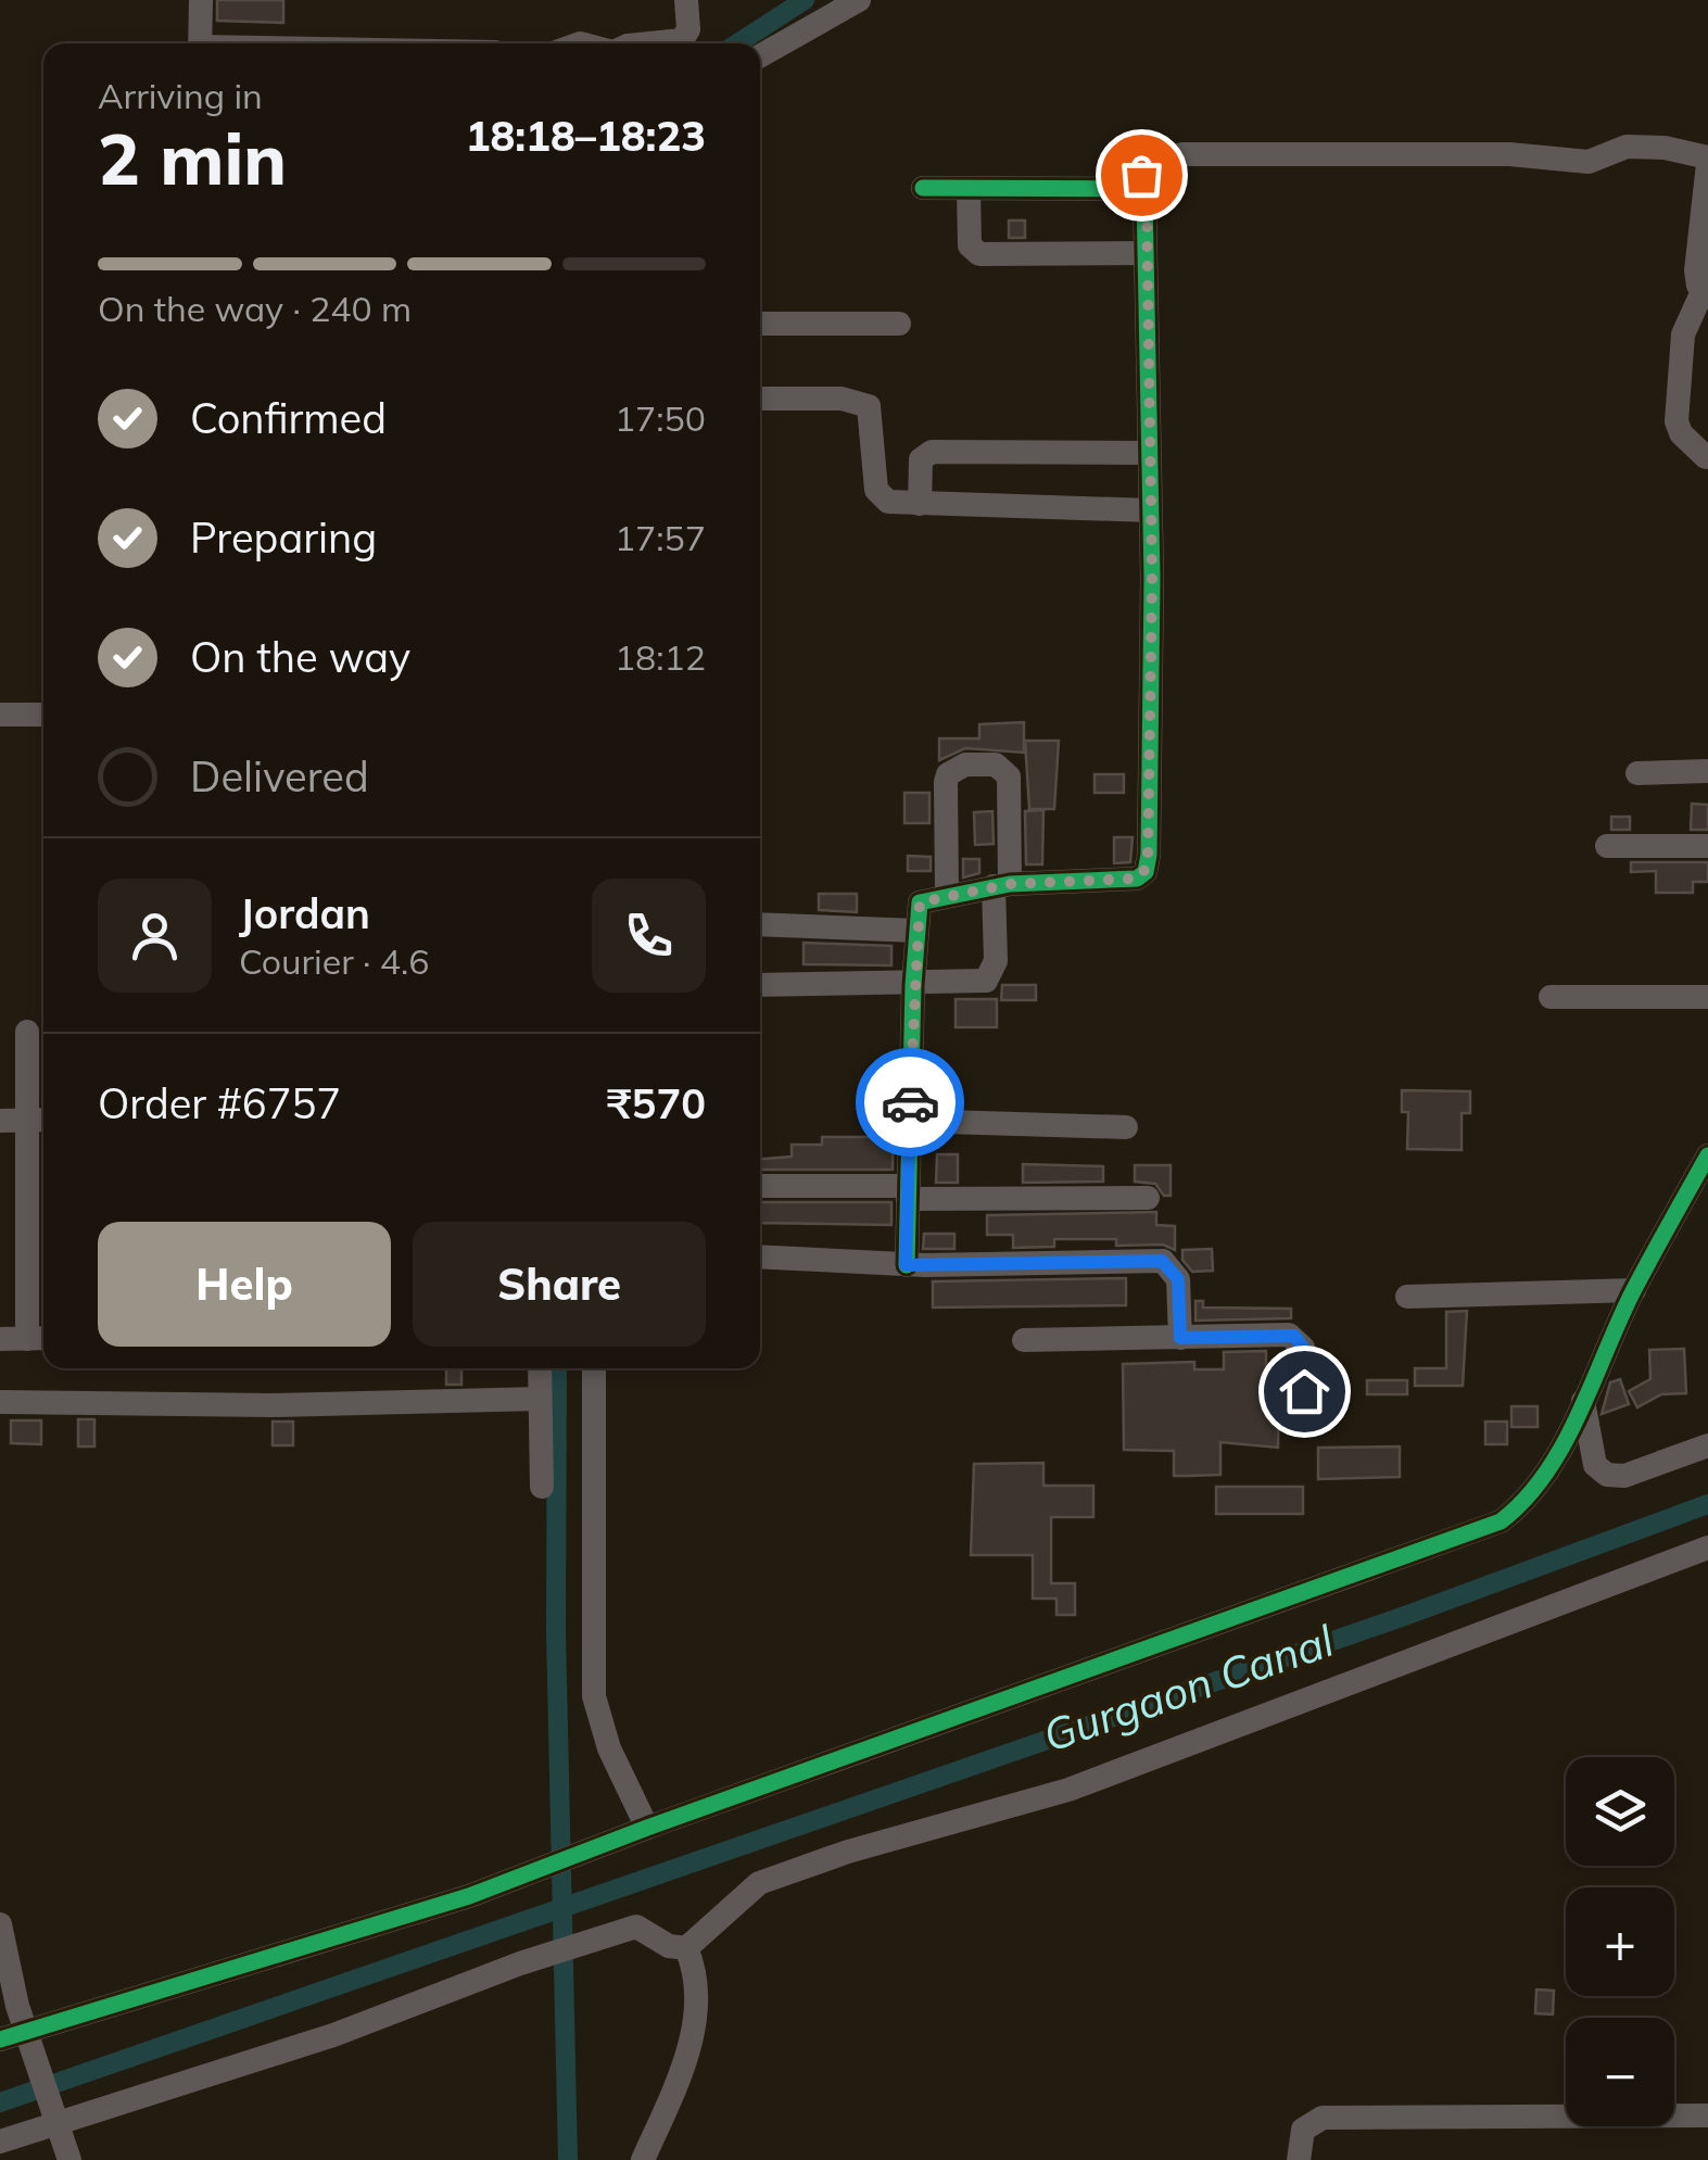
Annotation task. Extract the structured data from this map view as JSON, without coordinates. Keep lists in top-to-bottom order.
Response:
{
  "water": ["Gurgaon Canal"],
  "page": {
    "heading": ["2 min", "Arriving in", "18:18–18:23"],
    "panel": [
      "Jordan",
      "Courier · 4.6",
      "Order #6757",
      "₹570"
    ],
    "bar": "On the way · 240 m",
    "list": [
      ["Confirmed", "17:50"],
      ["Preparing", "17:57"],
      ["On the way", "18:12"],
      "Delivered"
    ],
    "buttons": ["Help", "Share"],
    "map_buttons": ["+", "−"]
  }
}
